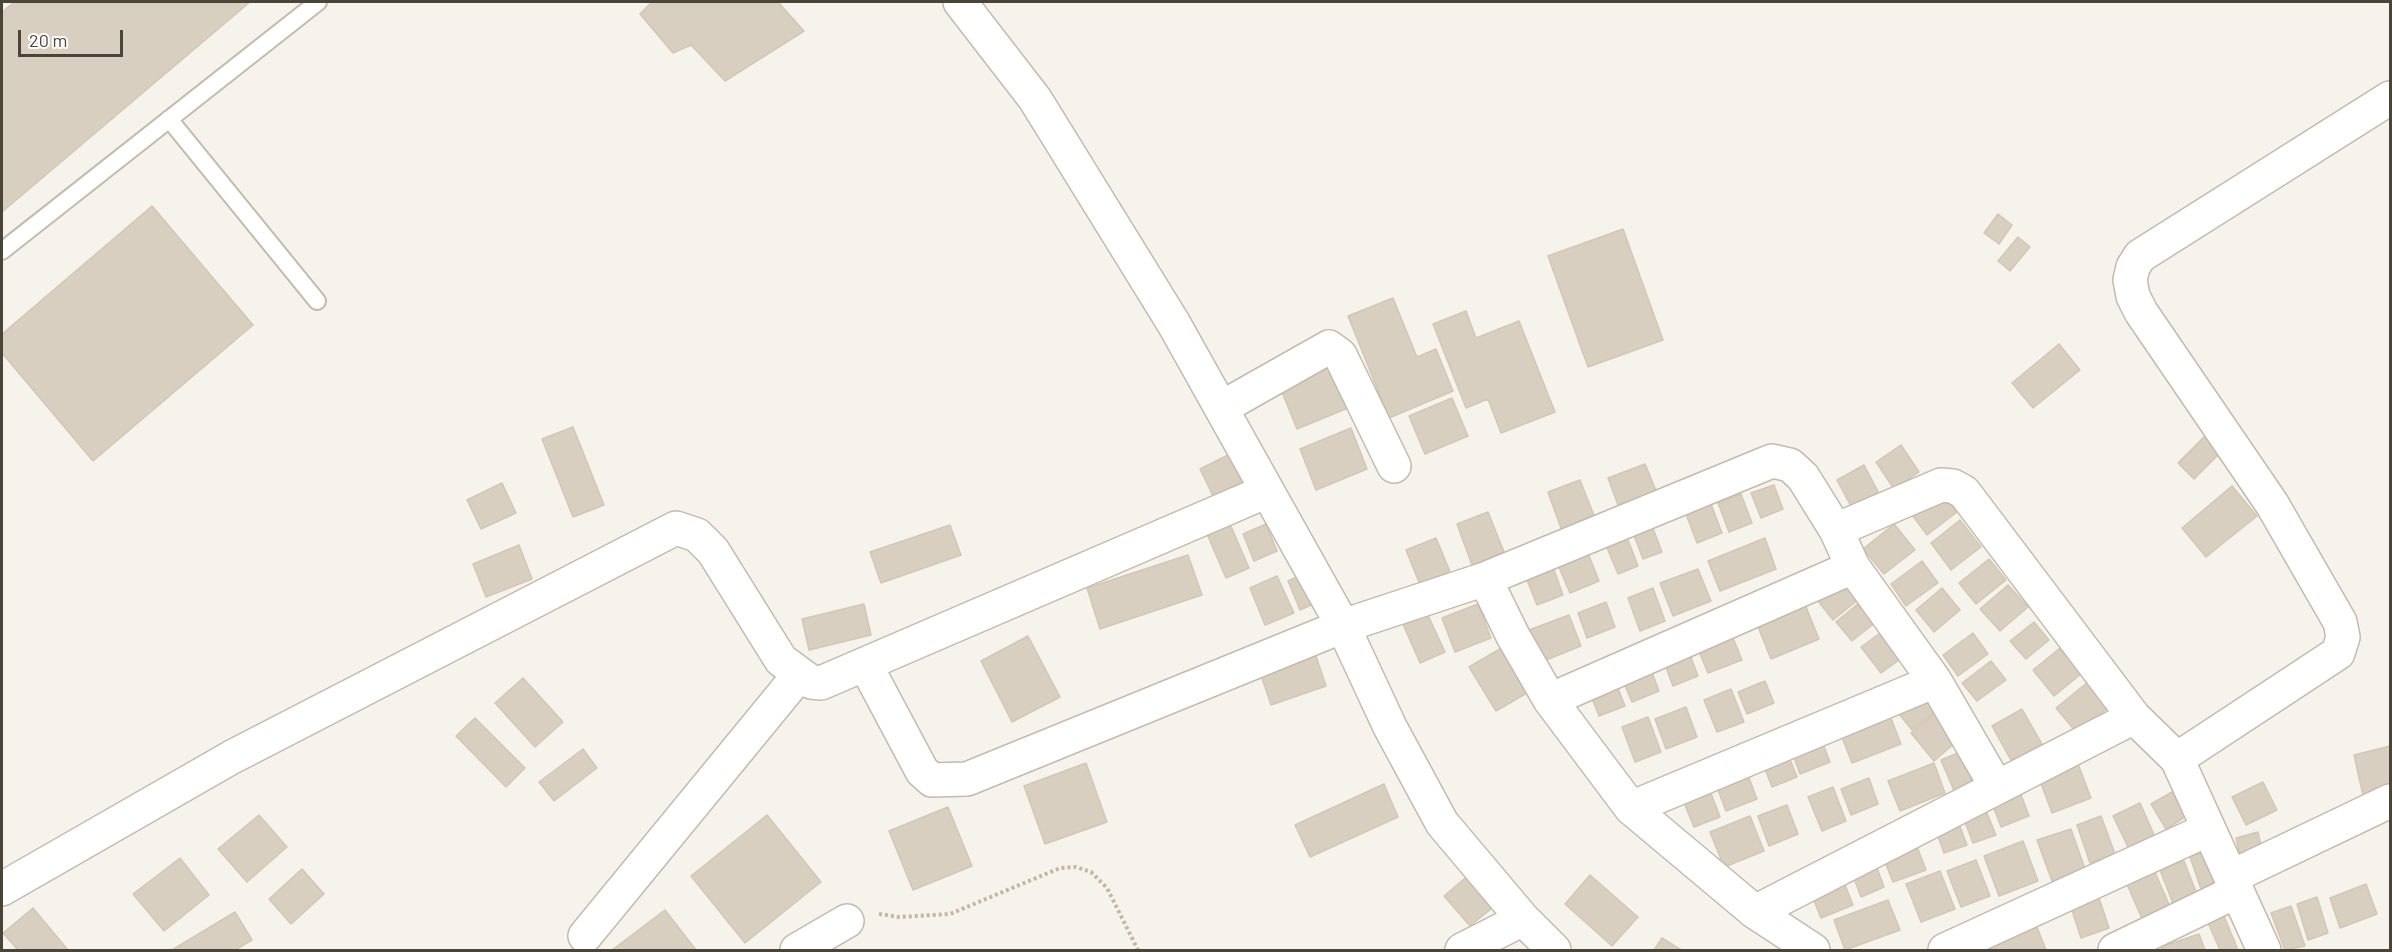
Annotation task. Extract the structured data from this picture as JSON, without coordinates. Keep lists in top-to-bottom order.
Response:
{
  "scale_bar": "20 m"
}
